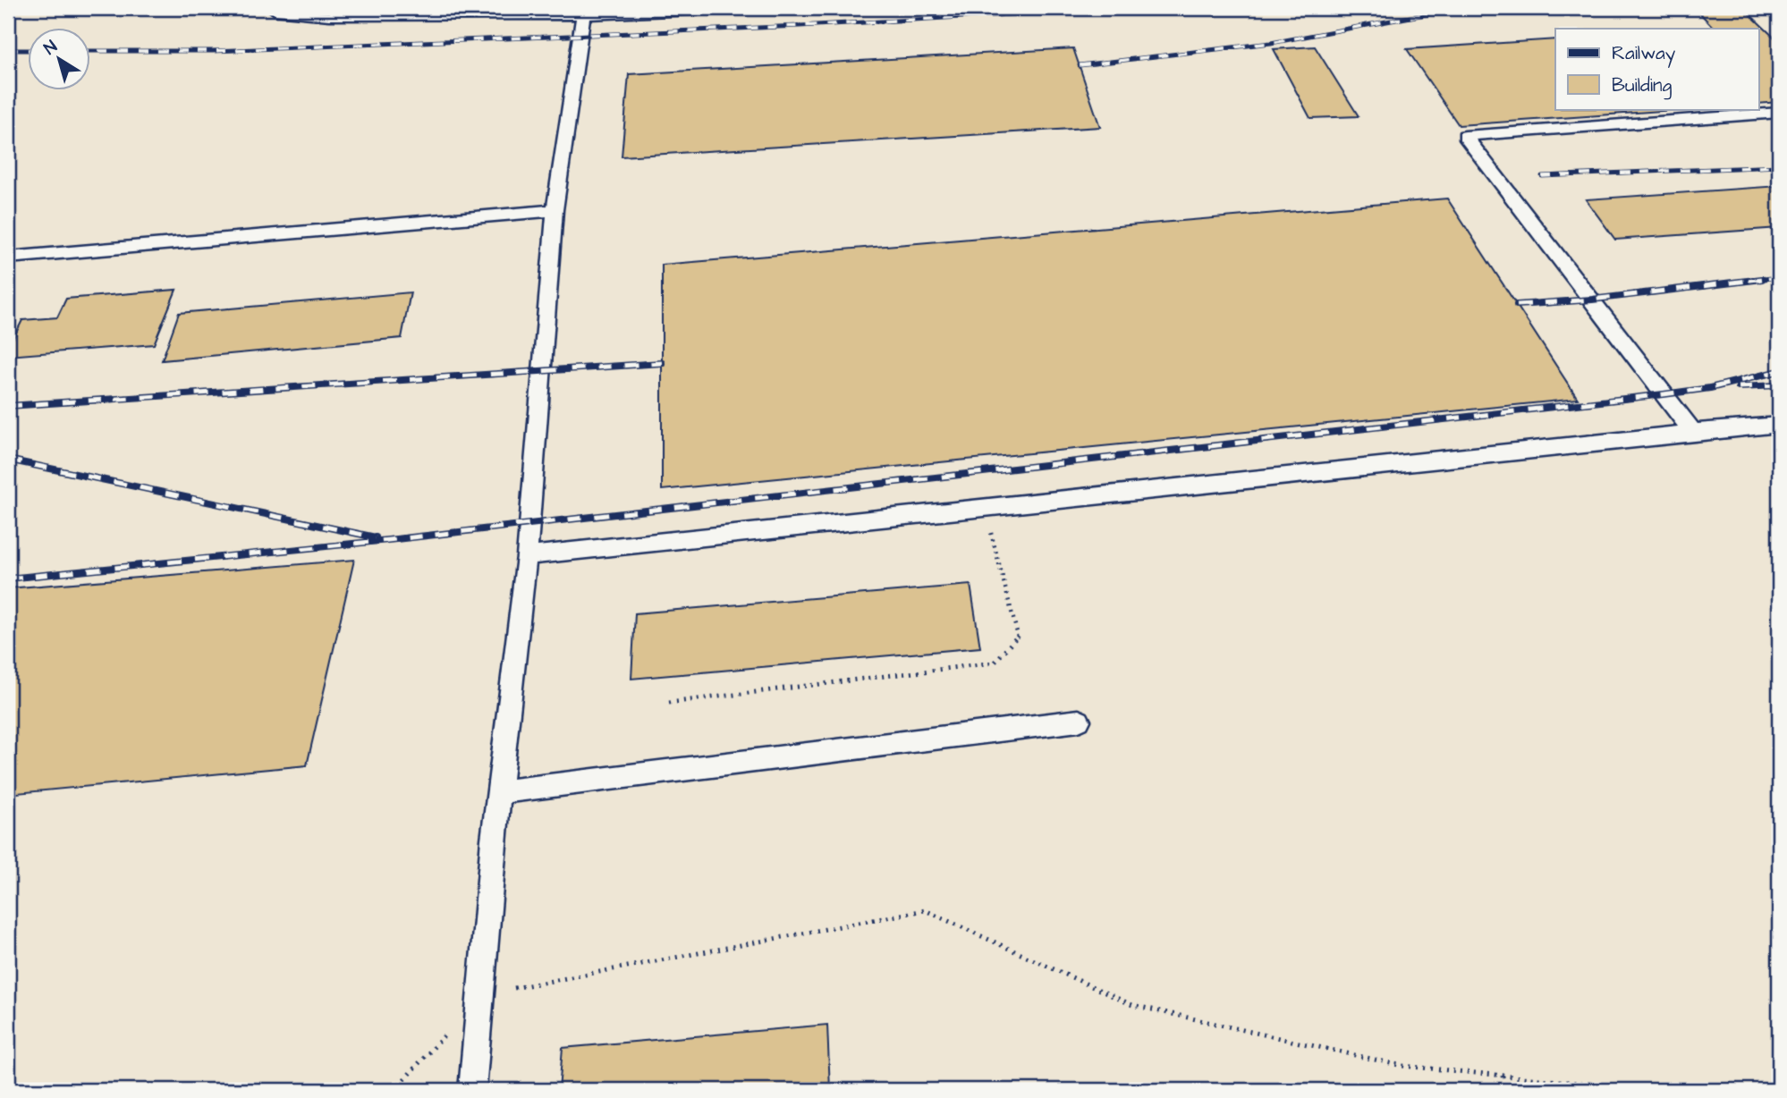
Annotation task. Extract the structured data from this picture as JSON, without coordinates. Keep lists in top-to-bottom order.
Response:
{
  "legend": ["Railway", "Building"],
  "north": "top left"
}
